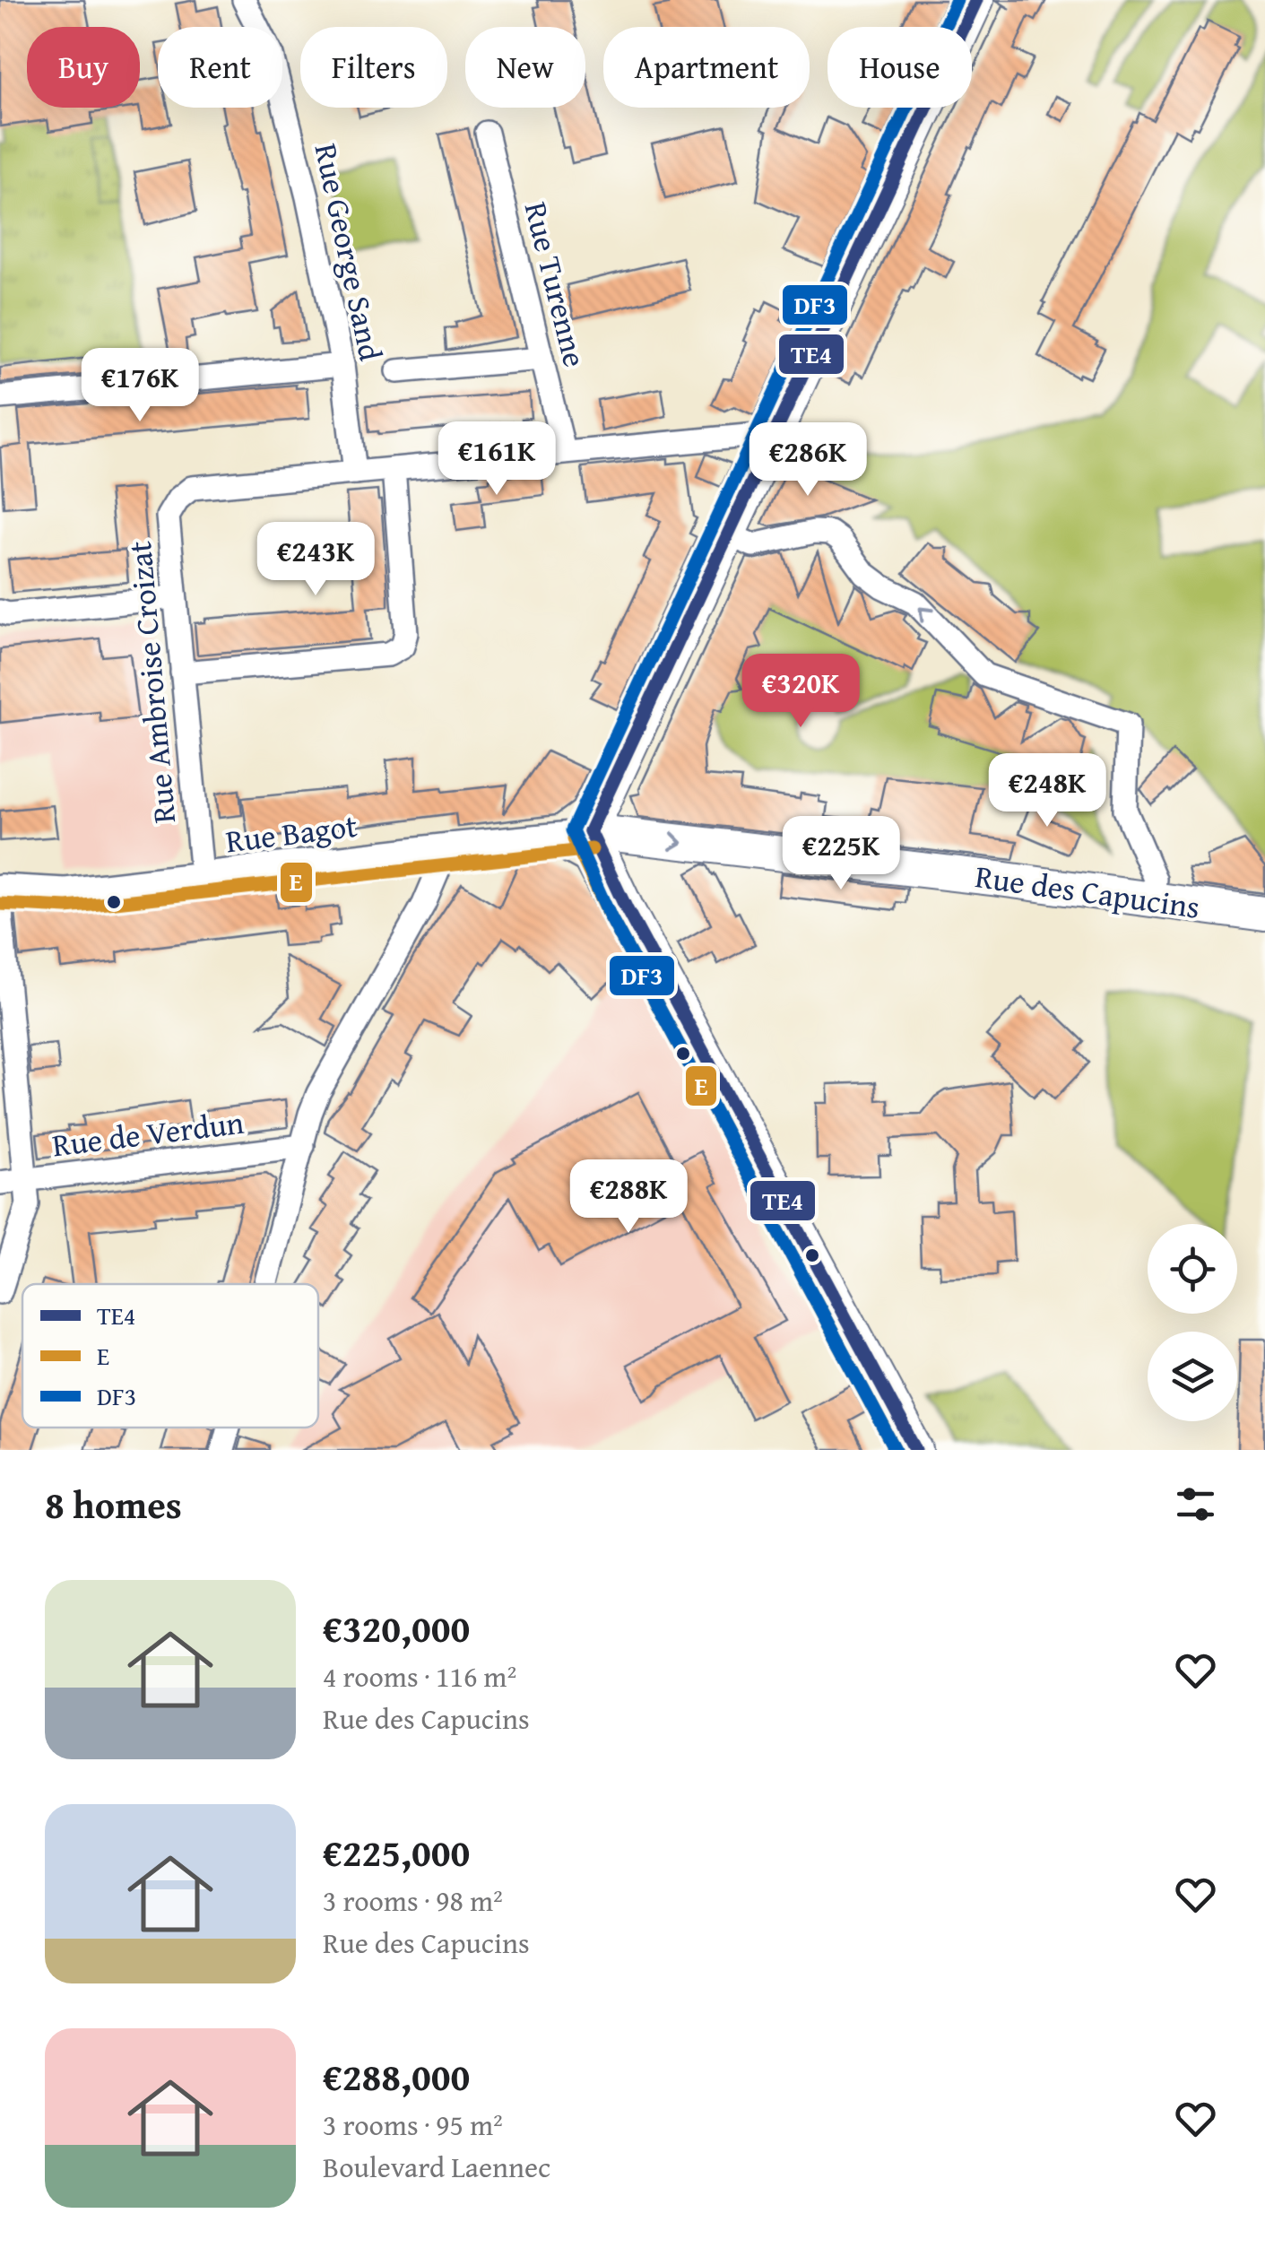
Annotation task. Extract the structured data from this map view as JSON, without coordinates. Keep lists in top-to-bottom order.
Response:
{
  "streets": {
    "street": [
      "Rue George Sand",
      "Rue Turenne",
      "Rue Ambroise Croizat",
      "Rue Bagot",
      "Rue des Capucins",
      "Rue de Verdun"
    ]
  },
  "crossings": [
    ["Rue George Sand", "Rue Ambroise Croizat"],
    ["Rue Turenne", "Rue Ambroise Croizat"],
    ["Rue Ambroise Croizat", "Rue Bagot"],
    ["Rue Bagot", "Rue des Capucins"]
  ],
  "one_way": ["Rue des Capucins"],
  "lines": ["transit line TE4", "transit line DF3", "transit line E"],
  "legend": ["TE4", "E", "DF3"],
  "page": {
    "chip": [
      "Buy",
      "Rent",
      "Filters",
      "New",
      "Apartment",
      "House"
    ],
    "price": [
      "€176K",
      "€161K",
      "€286K",
      "€243K",
      "€320K",
      "€248K",
      "€225K",
      "€288K"
    ],
    "heading": "8 homes",
    "list": [
      {
        "name": "€320,000",
        "note": "4 rooms · 116 m² · Rue des Capucins"
      },
      {
        "name": "€225,000",
        "note": "3 rooms · 98 m² · Rue des Capucins"
      },
      {
        "name": "€288,000",
        "note": "3 rooms · 95 m² · Boulevard Laennec"
      }
    ]
  }
}
